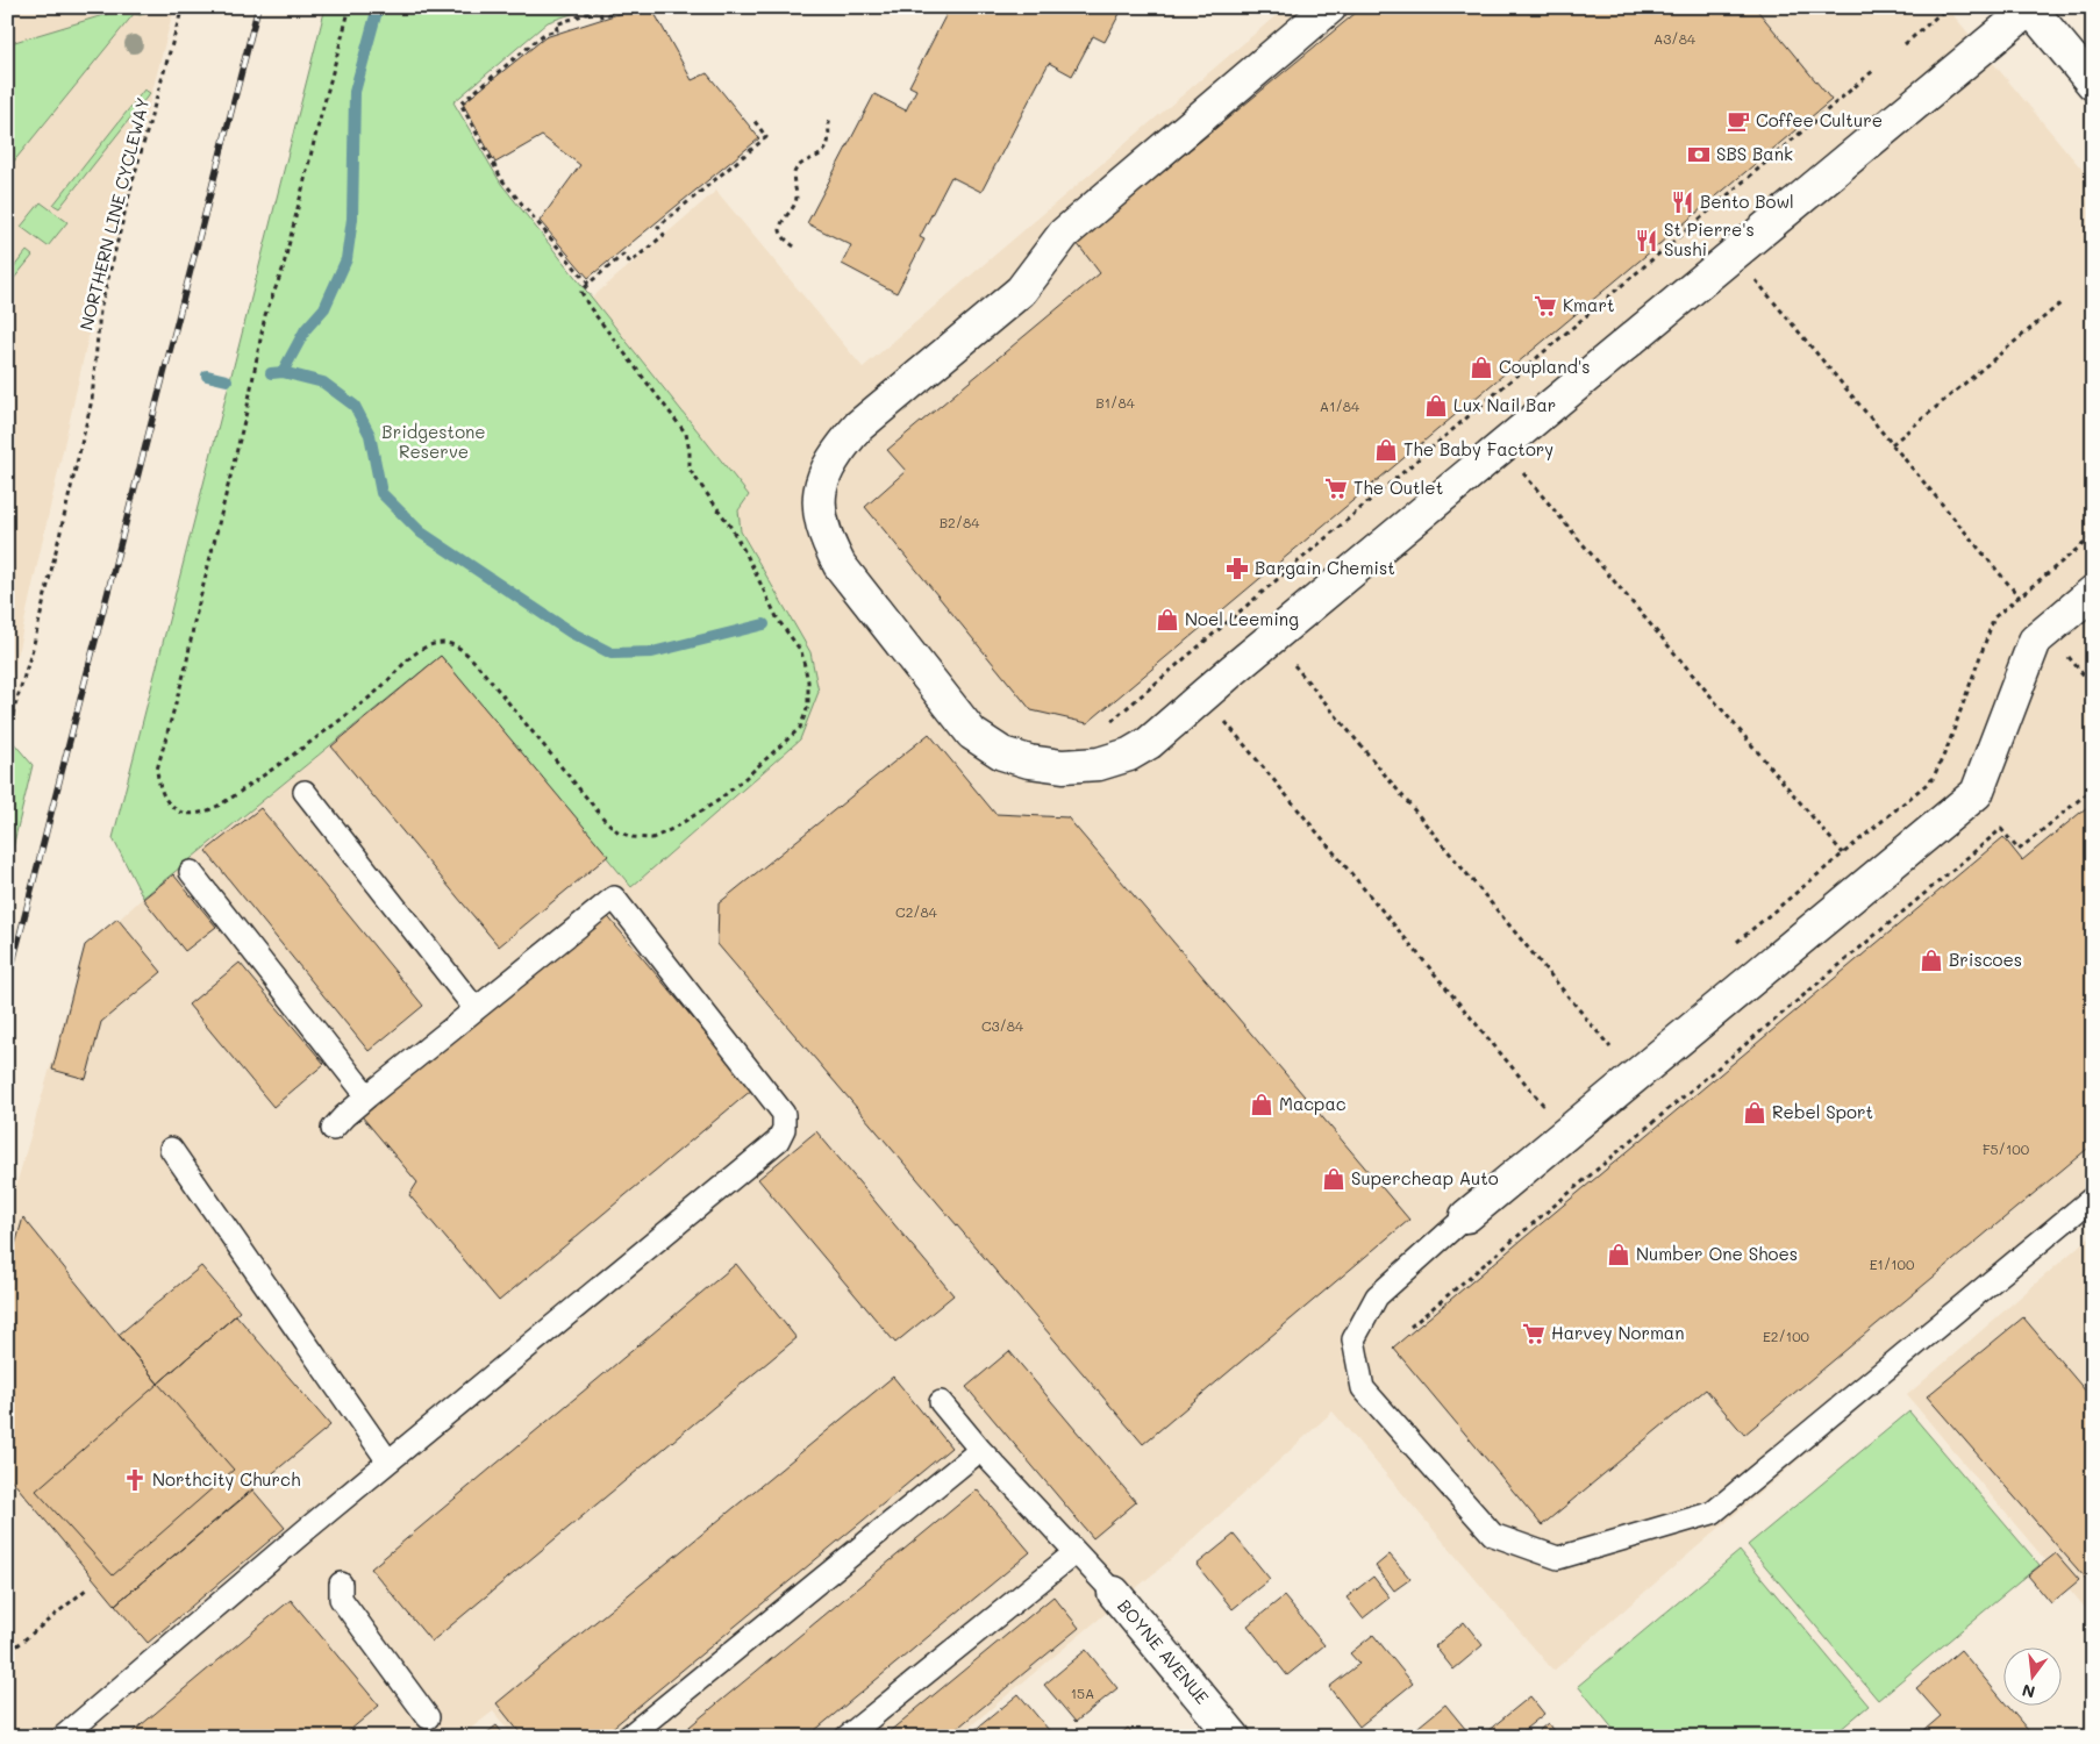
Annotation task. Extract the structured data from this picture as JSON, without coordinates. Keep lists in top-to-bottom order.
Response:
{
  "streets": {
    "street": ["BOYNE AVENUE"],
    "path": ["NORTHERN LINE CYCLEWAY"]
  },
  "parks": ["Bridgestone Reserve"],
  "places": {
    "cafe": ["Coffee Culture"],
    "bank": ["SBS Bank"],
    "restaurant": ["Bento Bowl", "St Pierre's Sushi"],
    "supermarket": ["Kmart", "The Outlet", "Harvey Norman"],
    "shop": [
      "Coupland's",
      "Lux Nail Bar",
      "The Baby Factory",
      "Noel Leeming",
      "Briscoes",
      "Macpac",
      "Rebel Sport",
      "Supercheap Auto",
      "Number One Shoes"
    ],
    "pharmacy": ["Bargain Chemist"],
    "church": ["Northcity Church"]
  },
  "house_numbers": [
    "A3/84",
    "B1/84",
    "A1/84",
    "B2/84",
    "C2/84",
    "C3/84",
    "F5/100",
    "E1/100",
    "E2/100",
    "15A"
  ],
  "north": "bottom"
}
